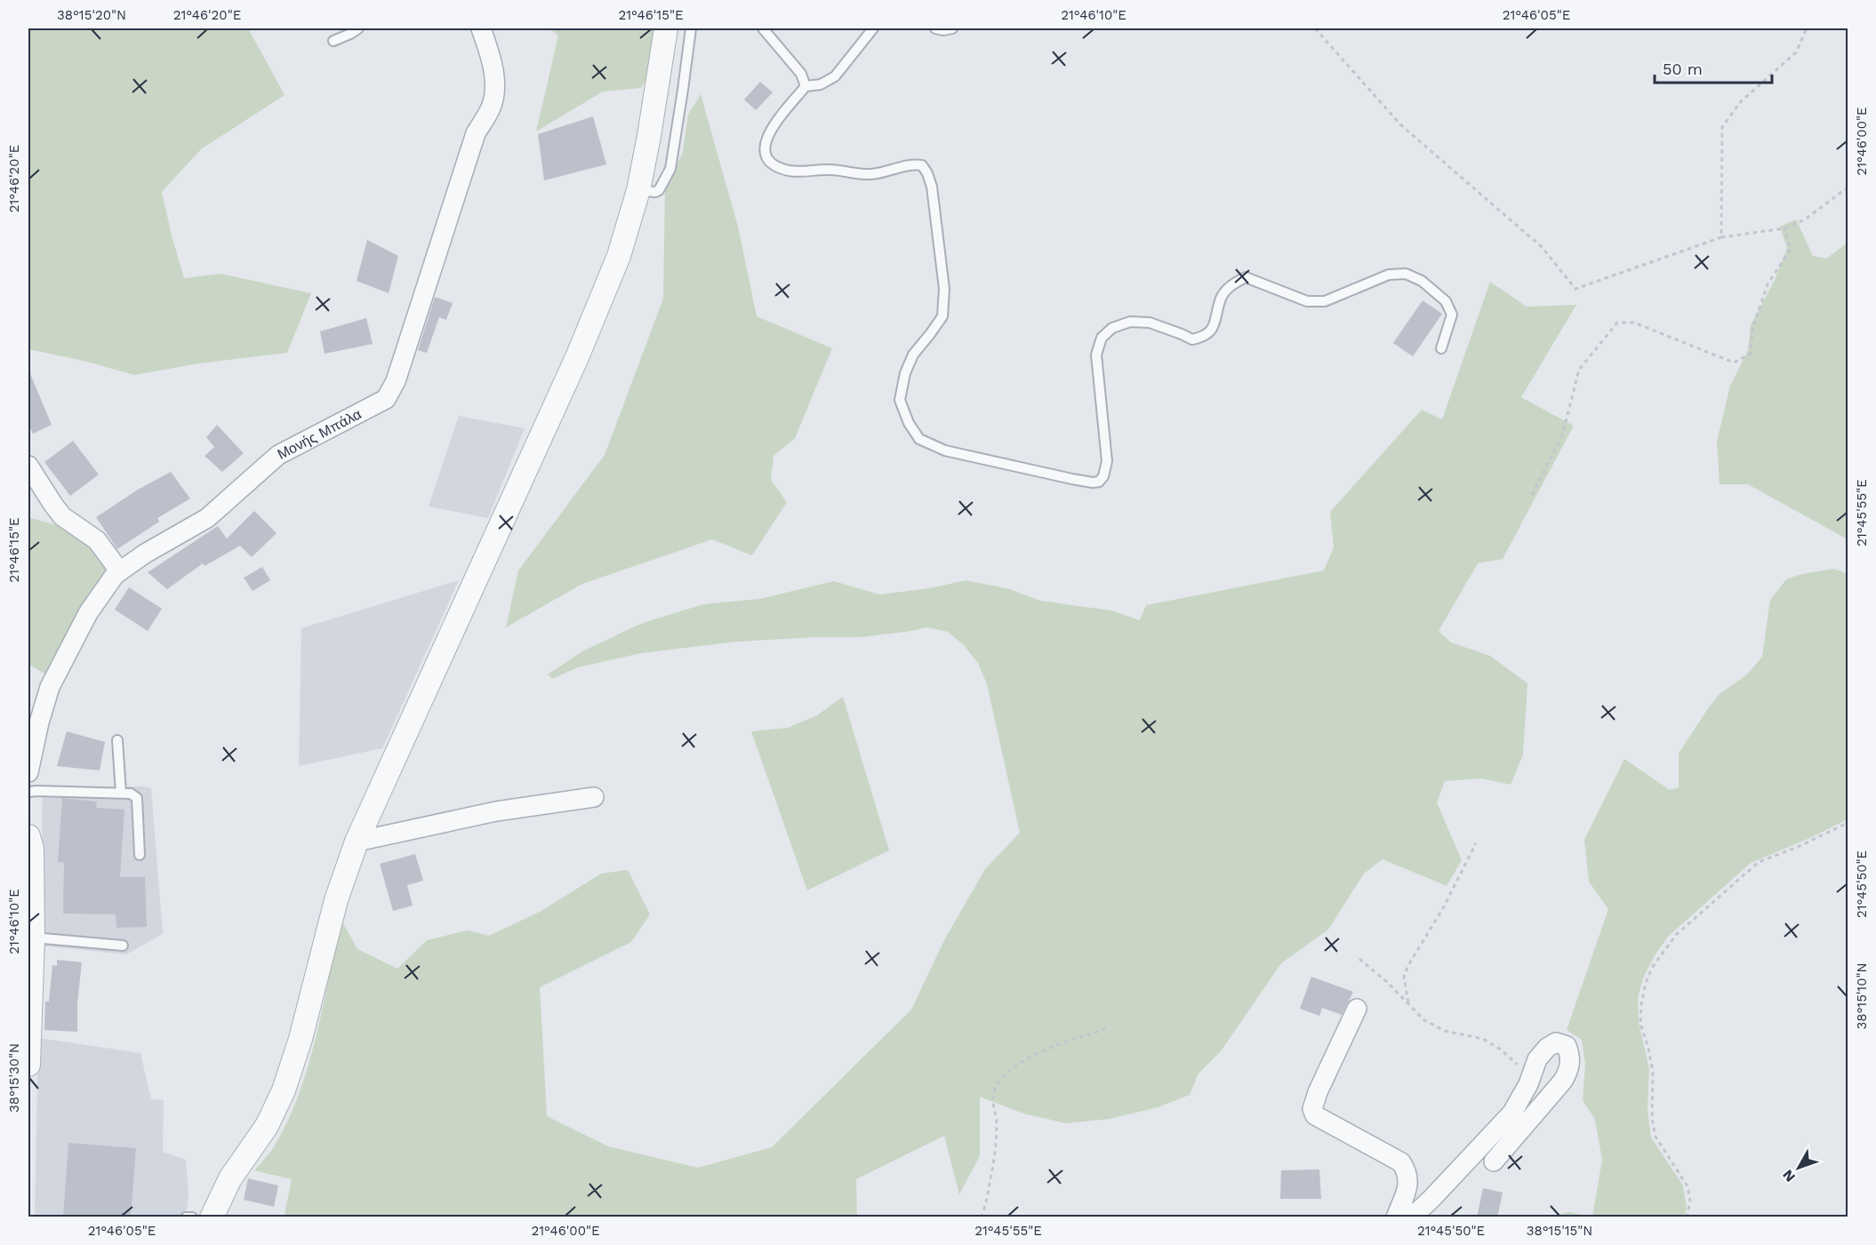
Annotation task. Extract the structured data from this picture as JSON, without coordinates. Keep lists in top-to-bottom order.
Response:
{
  "streets": {
    "street": ["Μονής Μπάλα"]
  },
  "scale_bar": "50 m",
  "north": "bottom left",
  "coordinates": [
    "38°15'20\"N",
    "21°46'20\"E",
    "21°46'15\"E",
    "21°46'10\"E",
    "21°46'05\"E",
    "21°46'00\"E",
    "21°45'55\"E",
    "21°45'50\"E",
    "38°15'10\"N",
    "38°15'30\"N",
    "38°15'15\"N"
  ]
}
